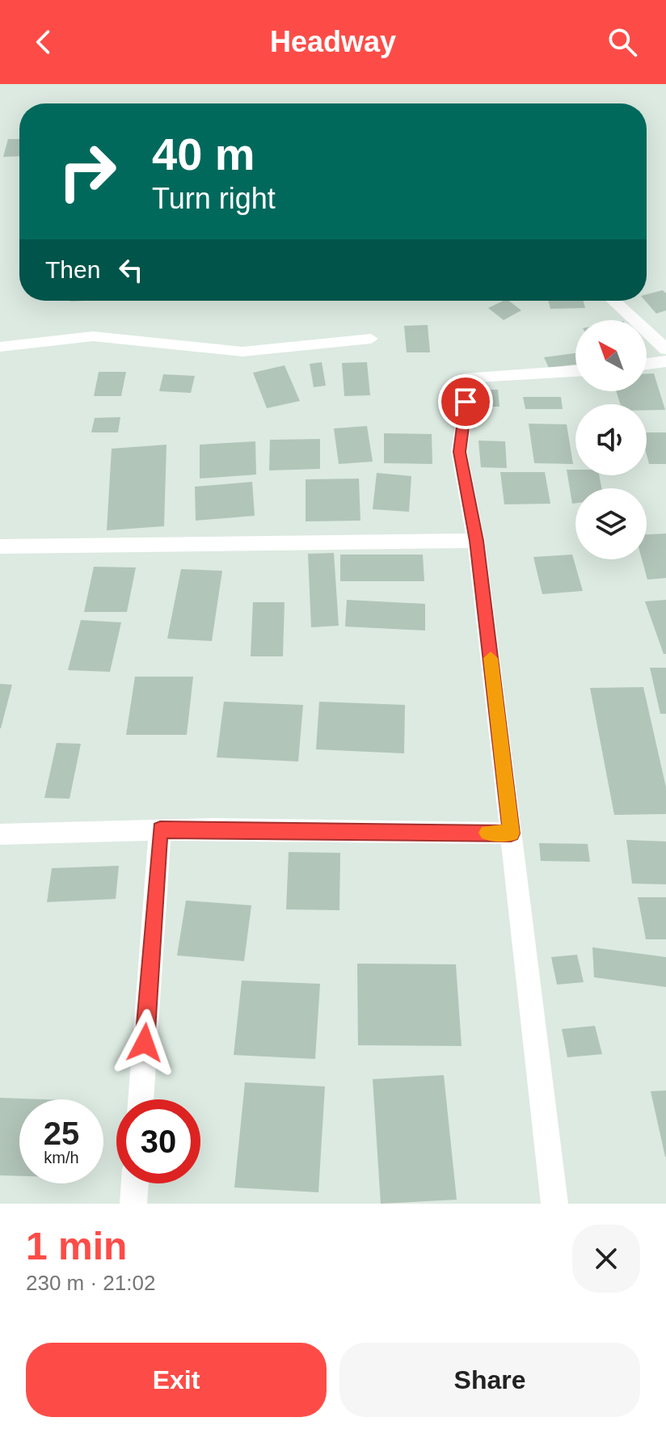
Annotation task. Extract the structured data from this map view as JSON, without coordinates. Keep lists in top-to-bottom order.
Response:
{
  "north": "top left",
  "page": {
    "header": "Headway",
    "turn": ["40 m", "Turn right"],
    "then": "Then",
    "speed": "25 km/h",
    "limit": "30",
    "heading": ["1 min", "230 m · 21:02"],
    "buttons": ["Exit", "Share"]
  }
}
